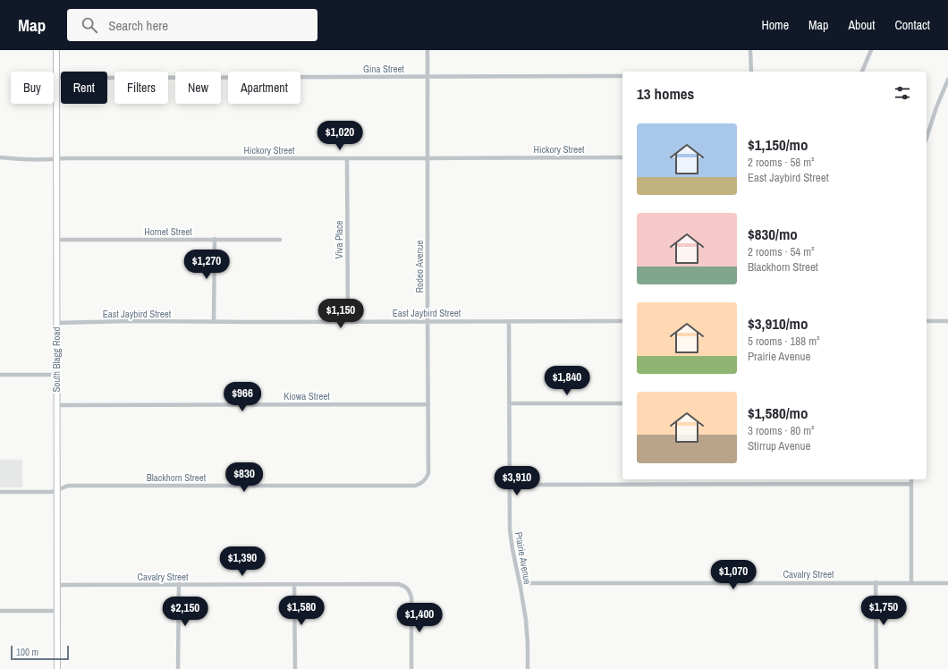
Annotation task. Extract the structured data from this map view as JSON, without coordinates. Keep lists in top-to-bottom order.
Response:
{
  "streets": {
    "main road": ["South Blagg Road"],
    "street": [
      "Gina Street",
      "Hickory Street",
      "Hornet Street",
      "Viva Place",
      "Rodeo Avenue",
      "East Jaybird Street",
      "Kiowa Street",
      "Blackhorn Street",
      "Prairie Avenue",
      "Cavalry Street"
    ]
  },
  "crossings": [
    ["Gina Street", "Rodeo Avenue"],
    ["Gina Street", "South Blagg Road"],
    ["Hickory Street", "Viva Place"],
    ["Hickory Street", "Rodeo Avenue"],
    ["Hickory Street", "South Blagg Road"],
    ["Hornet Street", "South Blagg Road"],
    ["Viva Place", "East Jaybird Street"],
    ["Rodeo Avenue", "East Jaybird Street"],
    ["Rodeo Avenue", "Kiowa Street"],
    ["Rodeo Avenue", "Blackhorn Street"],
    ["East Jaybird Street", "South Blagg Road"],
    ["East Jaybird Street", "Prairie Avenue"],
    ["South Blagg Road", "Kiowa Street"],
    ["South Blagg Road", "Blackhorn Street"],
    ["South Blagg Road", "Cavalry Street"],
    ["Prairie Avenue", "Cavalry Street"]
  ],
  "scale_bar": "100 m",
  "page": {
    "header": "Map",
    "search": "Search here",
    "nav": [
      "Home",
      "Map",
      "About",
      "Contact"
    ],
    "chip": [
      "Buy",
      "Rent",
      "Filters",
      "New",
      "Apartment"
    ],
    "heading": "13 homes",
    "list": [
      {
        "name": "$1,150/mo",
        "note": "2 rooms · 58 m² · East Jaybird Street"
      },
      {
        "name": "$830/mo",
        "note": "2 rooms · 54 m² · Blackhorn Street"
      },
      {
        "name": "$3,910/mo",
        "note": "5 rooms · 188 m² · Prairie Avenue"
      },
      {
        "name": "$1,580/mo",
        "note": "3 rooms · 80 m² · Stirrup Avenue"
      }
    ],
    "price": [
      "$1,020",
      "$1,270",
      "$1,150",
      "$1,840",
      "$966",
      "$830",
      "$3,910",
      "$1,390",
      "$1,070",
      "$1,580",
      "$1,750",
      "$2,150",
      "$1,400"
    ],
    "scale": "100 m"
  }
}
